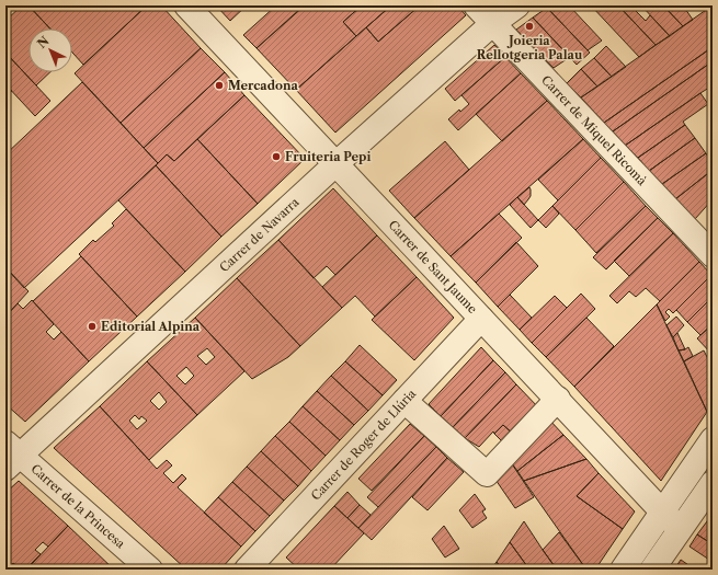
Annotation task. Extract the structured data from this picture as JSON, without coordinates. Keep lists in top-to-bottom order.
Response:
{
  "streets": {
    "street": [
      "Carrer de Miquel Ricomà",
      "Carrer de Navarra",
      "Carrer de Sant Jaume",
      "Carrer de Roger de Llúria",
      "Carrer de la Princesa"
    ]
  },
  "crossings": [
    ["Carrer de Miquel Ricomà", "Carrer de Navarra"],
    ["Carrer de Navarra", "Carrer de Sant Jaume"],
    ["Carrer de Navarra", "Carrer de la Princesa"],
    ["Carrer de Sant Jaume", "Carrer de Roger de Llúria"]
  ],
  "places": [
    "Joieria Rellotgeria Palau",
    "Mercadona",
    "Fruiteria Pepi",
    "Editorial Alpina"
  ],
  "north": "top left"
}
